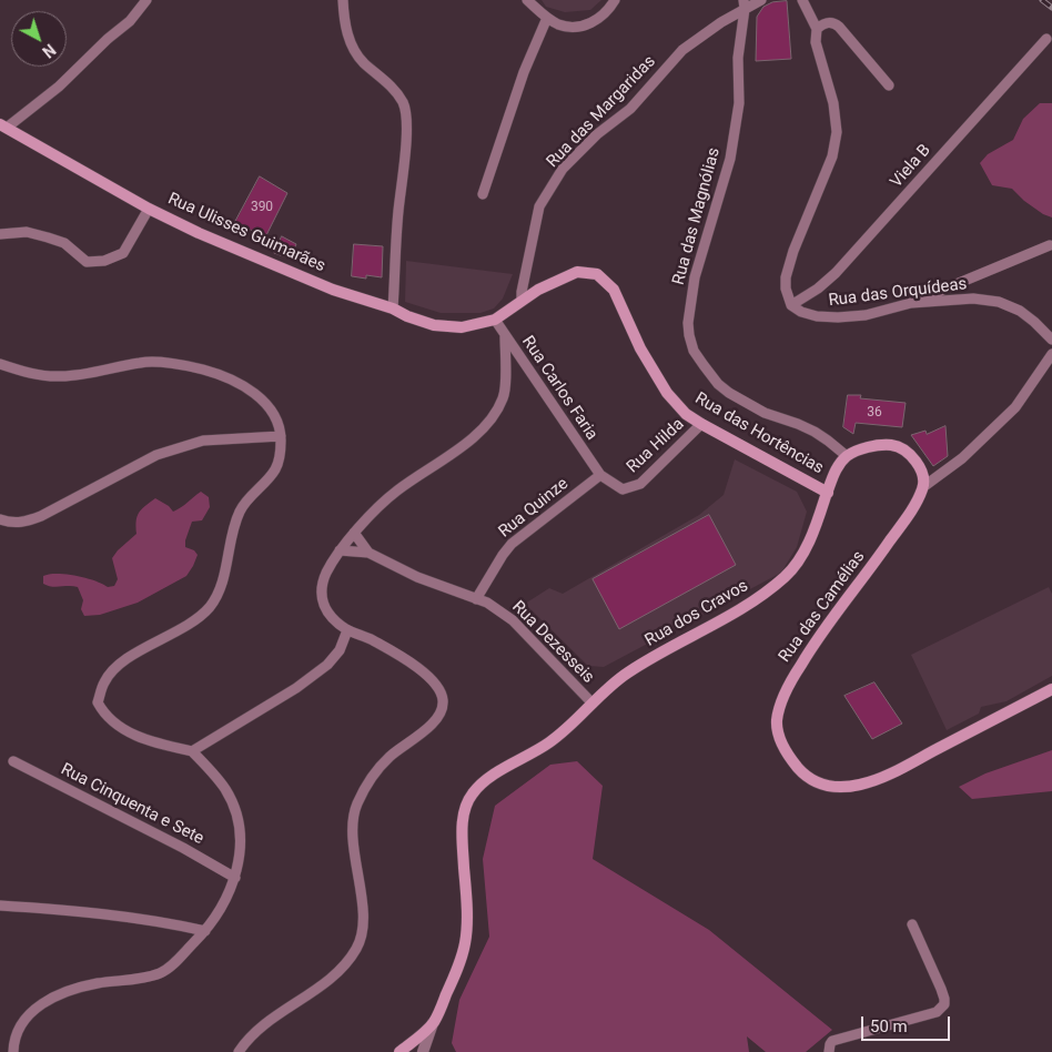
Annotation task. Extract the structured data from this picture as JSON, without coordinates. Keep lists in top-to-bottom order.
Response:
{
  "streets": {
    "main road": [
      "Rua Ulisses Guimarães",
      "Rua das Hortências",
      "Rua das Camélias",
      "Rua dos Cravos"
    ],
    "street": [
      "Rua das Margaridas",
      "Viela B",
      "Rua das Magnólias",
      "Rua das Orquídeas",
      "Rua Carlos Faria",
      "Rua Hilda",
      "Rua Quinze",
      "Rua Dezesseis",
      "Rua Cinquenta e Sete"
    ]
  },
  "crossings": [
    ["Rua das Margaridas", "Rua das Magnólias"],
    ["Rua das Margaridas", "Rua das Hortências"],
    ["Viela B", "Rua das Orquídeas"],
    ["Rua das Magnólias", "Rua dos Cravos"],
    ["Rua Ulisses Guimarães", "Rua Carlos Faria"],
    ["Rua Ulisses Guimarães", "Rua das Hortências"],
    ["Rua Carlos Faria", "Rua das Hortências"],
    ["Rua Carlos Faria", "Rua Hilda"],
    ["Rua Carlos Faria", "Rua Quinze"],
    ["Rua das Hortências", "Rua Hilda"],
    ["Rua das Hortências", "Rua dos Cravos"],
    ["Rua Hilda", "Rua Quinze"],
    ["Rua Quinze", "Rua Dezesseis"],
    ["Rua dos Cravos", "Rua Dezesseis"]
  ],
  "house_numbers": ["390", "36"],
  "scale_bar": "50 m",
  "north": "bottom right"
}
